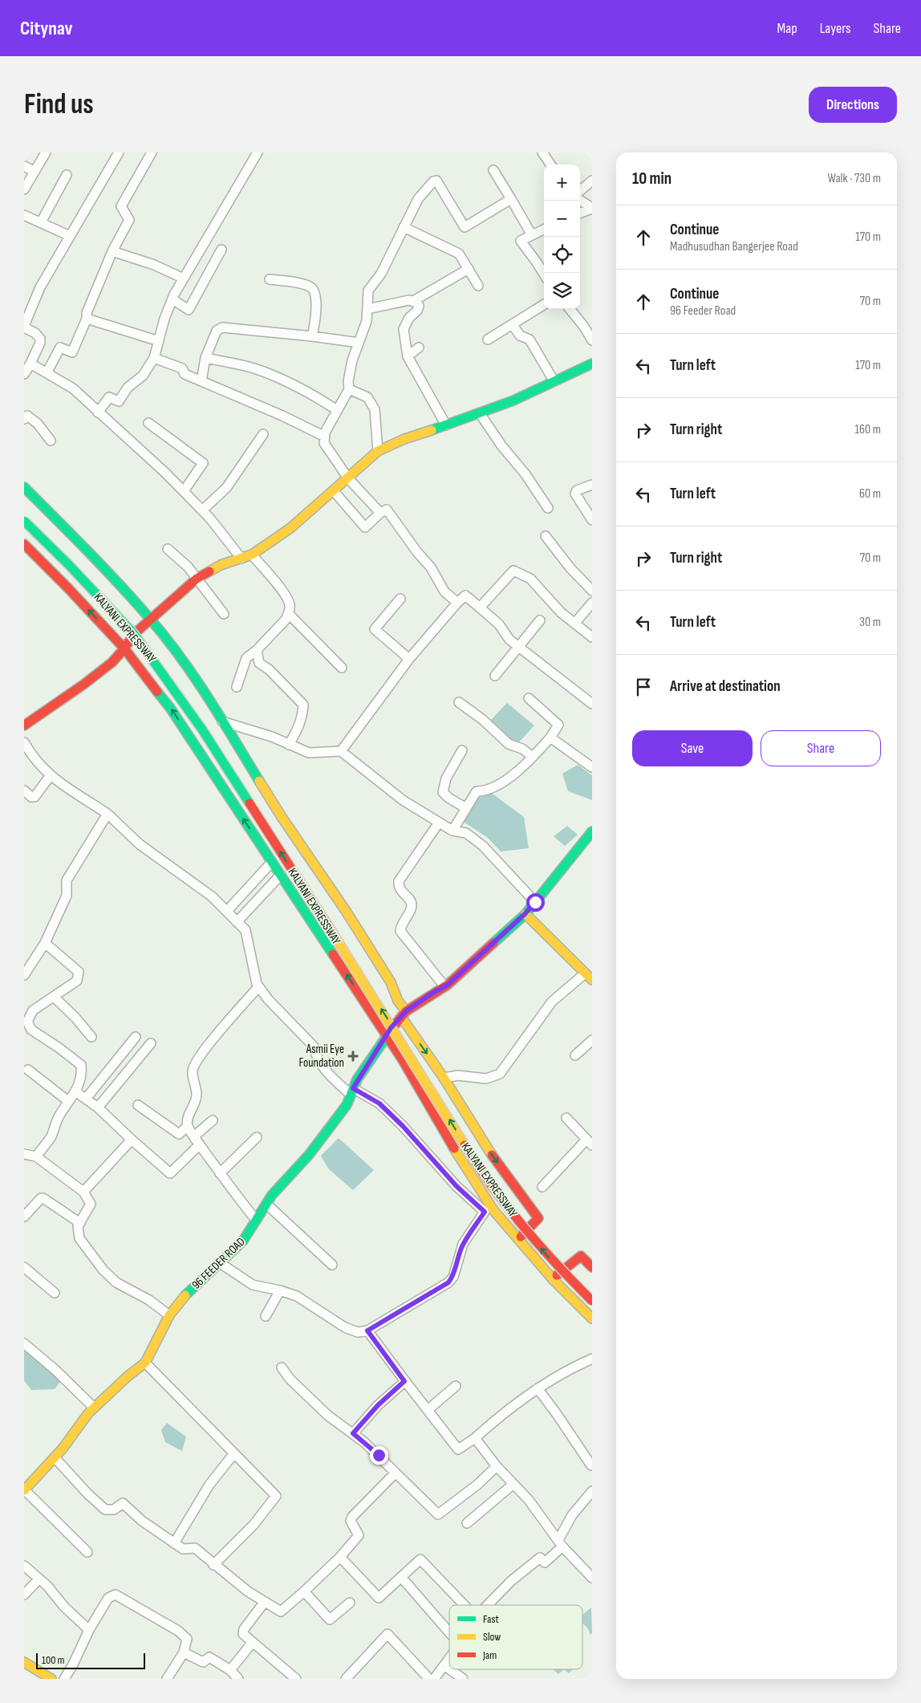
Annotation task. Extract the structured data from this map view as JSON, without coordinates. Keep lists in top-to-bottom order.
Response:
{
  "streets": {
    "main road": ["KALYANI EXPRESSWAY", "96 FEEDER ROAD"]
  },
  "places": {
    "health": ["Asmii Eye Foundation"]
  },
  "legend": ["Fast", "Slow", "Jam"],
  "scale_bar": "100 m",
  "page": {
    "header": "Citynav",
    "nav": ["Map", "Layers", "Share"],
    "buttons": [
      "Directions",
      ["Save", "Share"]
    ],
    "title": "Find us",
    "heading": ["10 min", "Walk · 730 m"],
    "map_buttons": ["+", "−"],
    "list": [
      ["Continue", "Madhusudhan Bangerjee Road", "170 m"],
      ["Continue", "96 Feeder Road", "70 m"],
      ["Turn left", "170 m"],
      ["Turn right", "160 m"],
      ["Turn left", "60 m"],
      ["Turn right", "70 m"],
      ["Turn left", "30 m"],
      "Arrive at destination"
    ],
    "scale": "100 m"
  }
}
